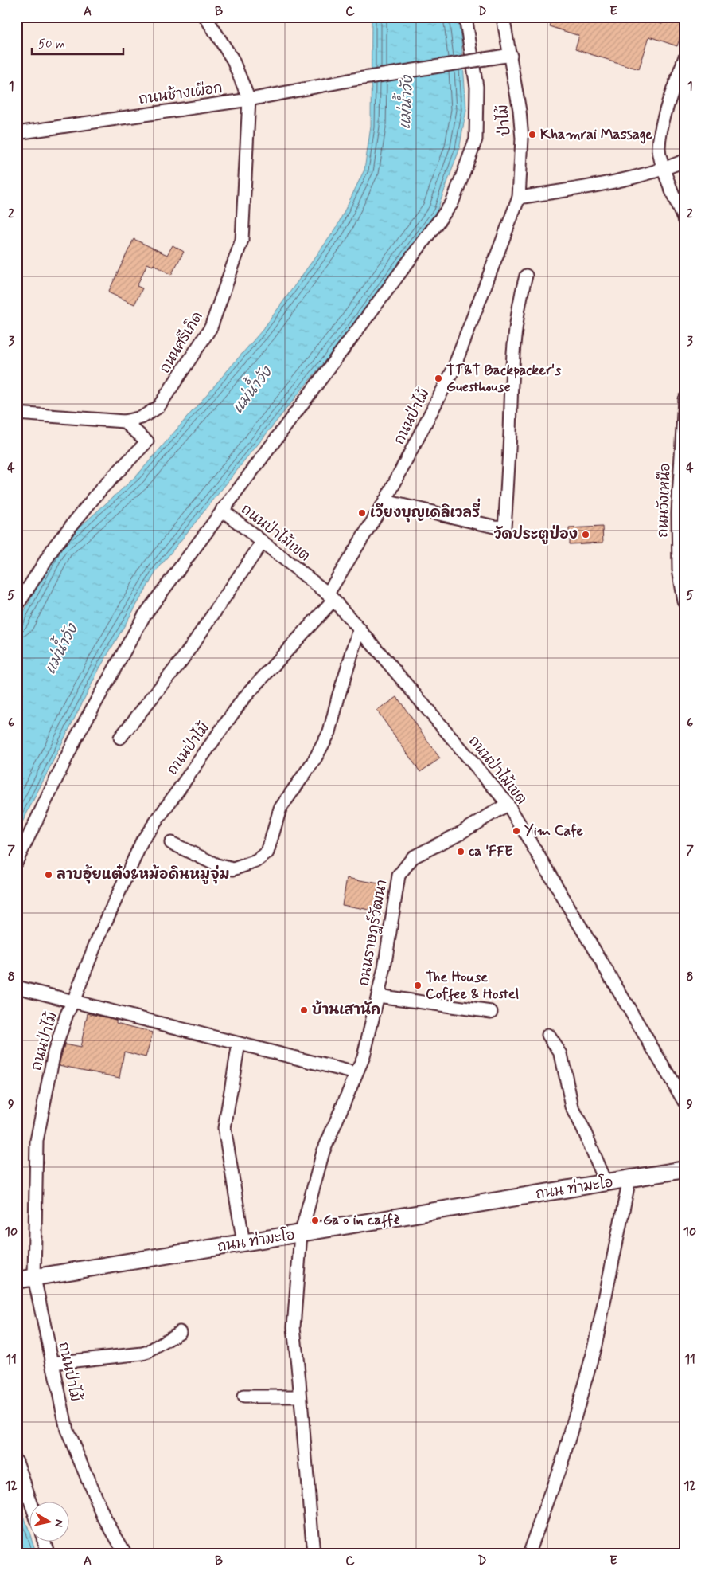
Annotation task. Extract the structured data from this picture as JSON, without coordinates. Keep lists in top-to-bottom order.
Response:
{
  "streets": {
    "street": [
      "ถนนช้างเผือก",
      "ป่าไม้",
      "ถนนศรีเกิด",
      "ถนนป่าไม้",
      "ถนนวังเหนือ",
      "ถนนป่าไม้เขต",
      "ถนนราษฎร์วัฒนา",
      "ถนน ท่ามะโอ"
    ]
  },
  "crossings": [
    ["ถนนช้างเผือก", "ป่าไม้"],
    ["ถนนช้างเผือก", "ถนนศรีเกิด"],
    ["ป่าไม้", "ถนนป่าไม้"],
    ["ถนนป่าไม้", "ถนนป่าไม้เขต"],
    ["ถนนป่าไม้", "ถนน ท่ามะโอ"],
    ["ถนนป่าไม้เขต", "ถนนราษฎร์วัฒนา"],
    ["ถนนราษฎร์วัฒนา", "ถนน ท่ามะโอ"]
  ],
  "water": ["แม่น้ำวัง"],
  "places": [
    "Khamrai Massage",
    "TT&T Backpacker's Guesthouse",
    "เวียงบุญเดลิเวลรี่",
    "วัดประตูป่อง",
    "Yim Cafe",
    "ca 'FFE",
    "ลาบอุ้ยแต๋ง&หม้อดินหมูจุ่ม",
    "The House Coffee & Hostel",
    "บ้านเสานัก",
    "Ga o in caffè"
  ],
  "scale_bar": "50 m",
  "north": "right",
  "grid": {
    "columns": [
      "A",
      "B",
      "C",
      "D",
      "E"
    ],
    "rows": [
      "1",
      "2",
      "3",
      "4",
      "5",
      "6",
      "7",
      "8",
      "9",
      "10",
      "11",
      "12"
    ]
  }
}
